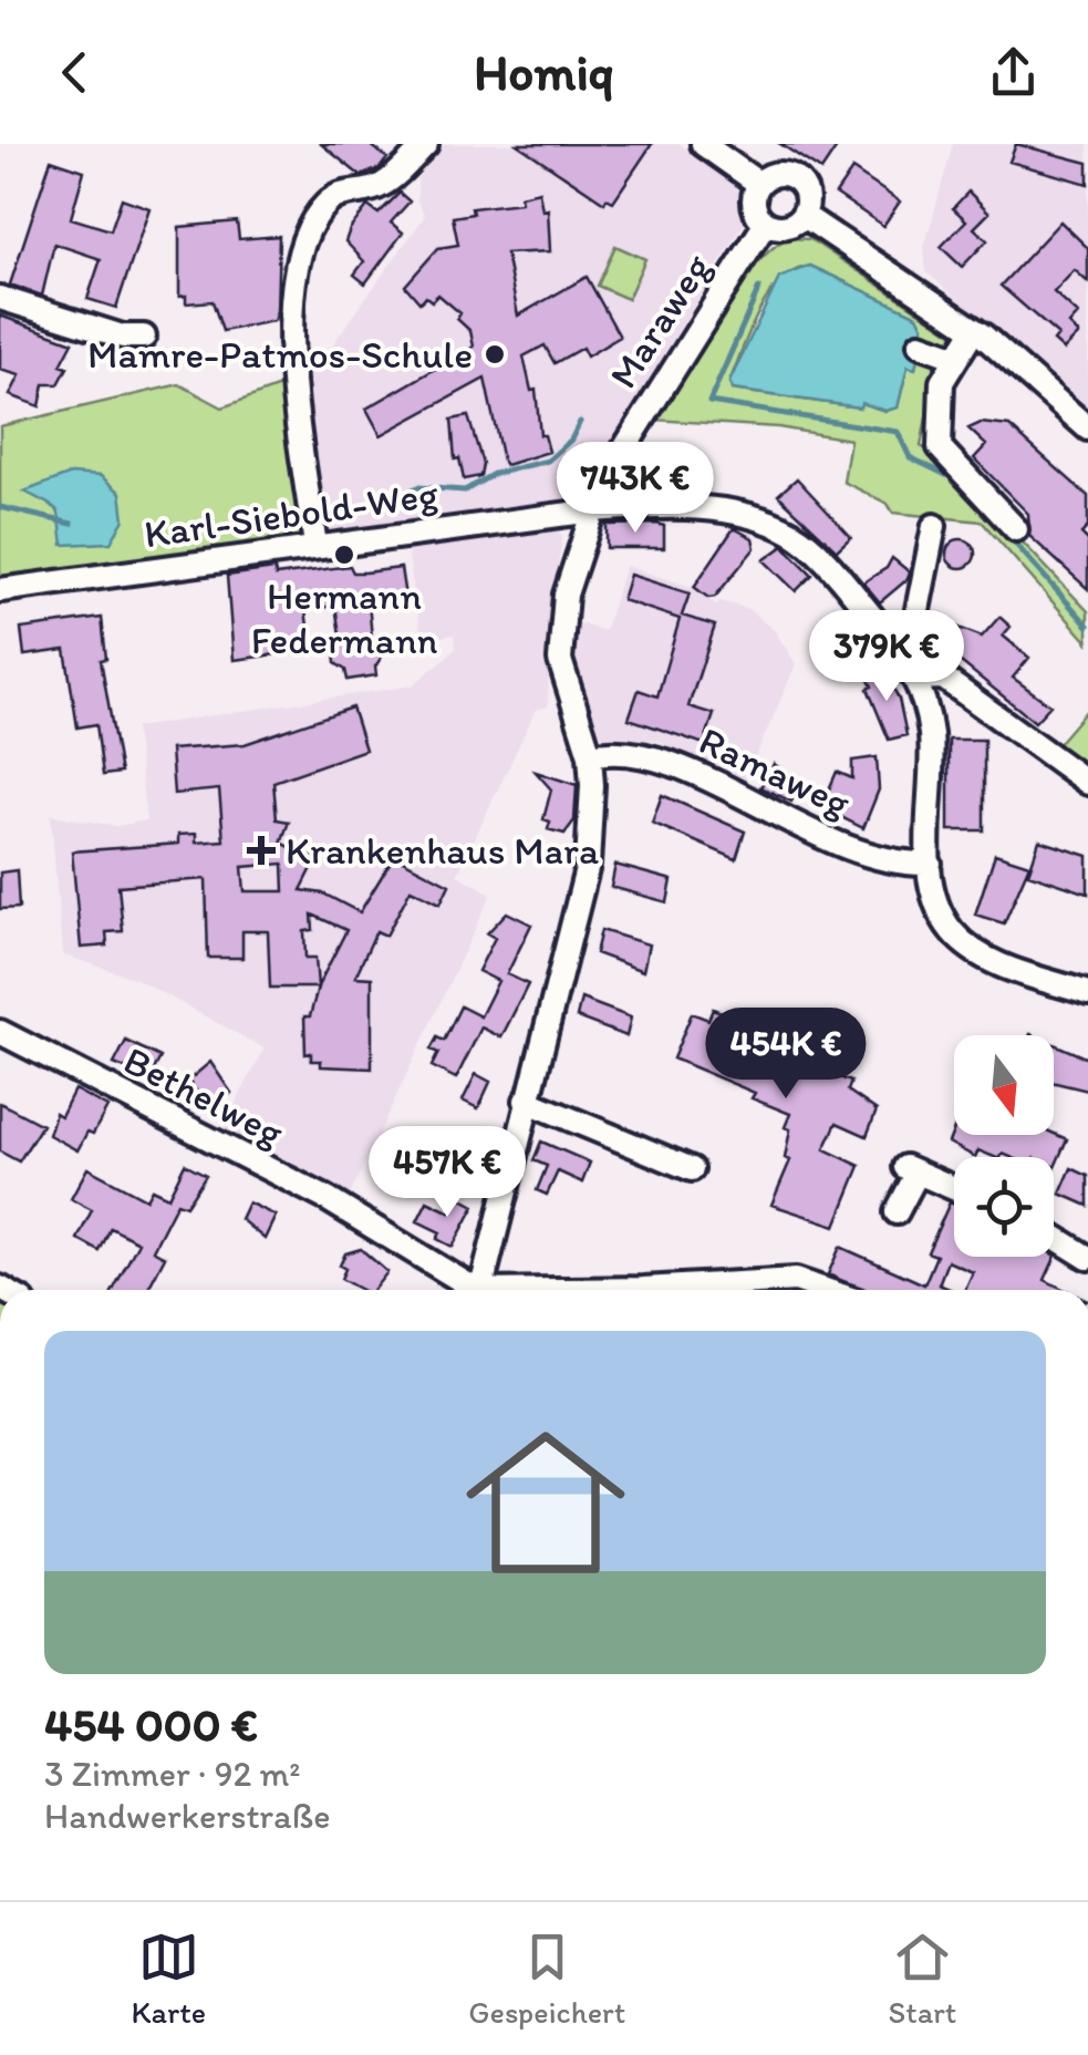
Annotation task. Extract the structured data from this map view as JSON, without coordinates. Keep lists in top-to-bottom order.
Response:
{
  "streets": {
    "street": [
      "Maraweg",
      "Karl-Siebold-Weg",
      "Ramaweg",
      "Bethelweg"
    ]
  },
  "crossings": [
    ["Maraweg", "Karl-Siebold-Weg"],
    ["Maraweg", "Ramaweg"],
    ["Karl-Siebold-Weg", "Ramaweg"]
  ],
  "places": {
    "other": ["Mamre-Patmos-Schule", "Hermann Federmann"],
    "health": ["Krankenhaus Mara"]
  },
  "north": "bottom",
  "page": {
    "header": "Homiq",
    "price": [
      "743K €",
      "379K €",
      "454K €",
      "457K €"
    ],
    "list": [
      {
        "name": "454 000 €",
        "note": "3 Zimmer · 92 m² · Handwerkerstraße"
      }
    ],
    "tabs": ["Karte", "Gespeichert", "Start"]
  }
}
